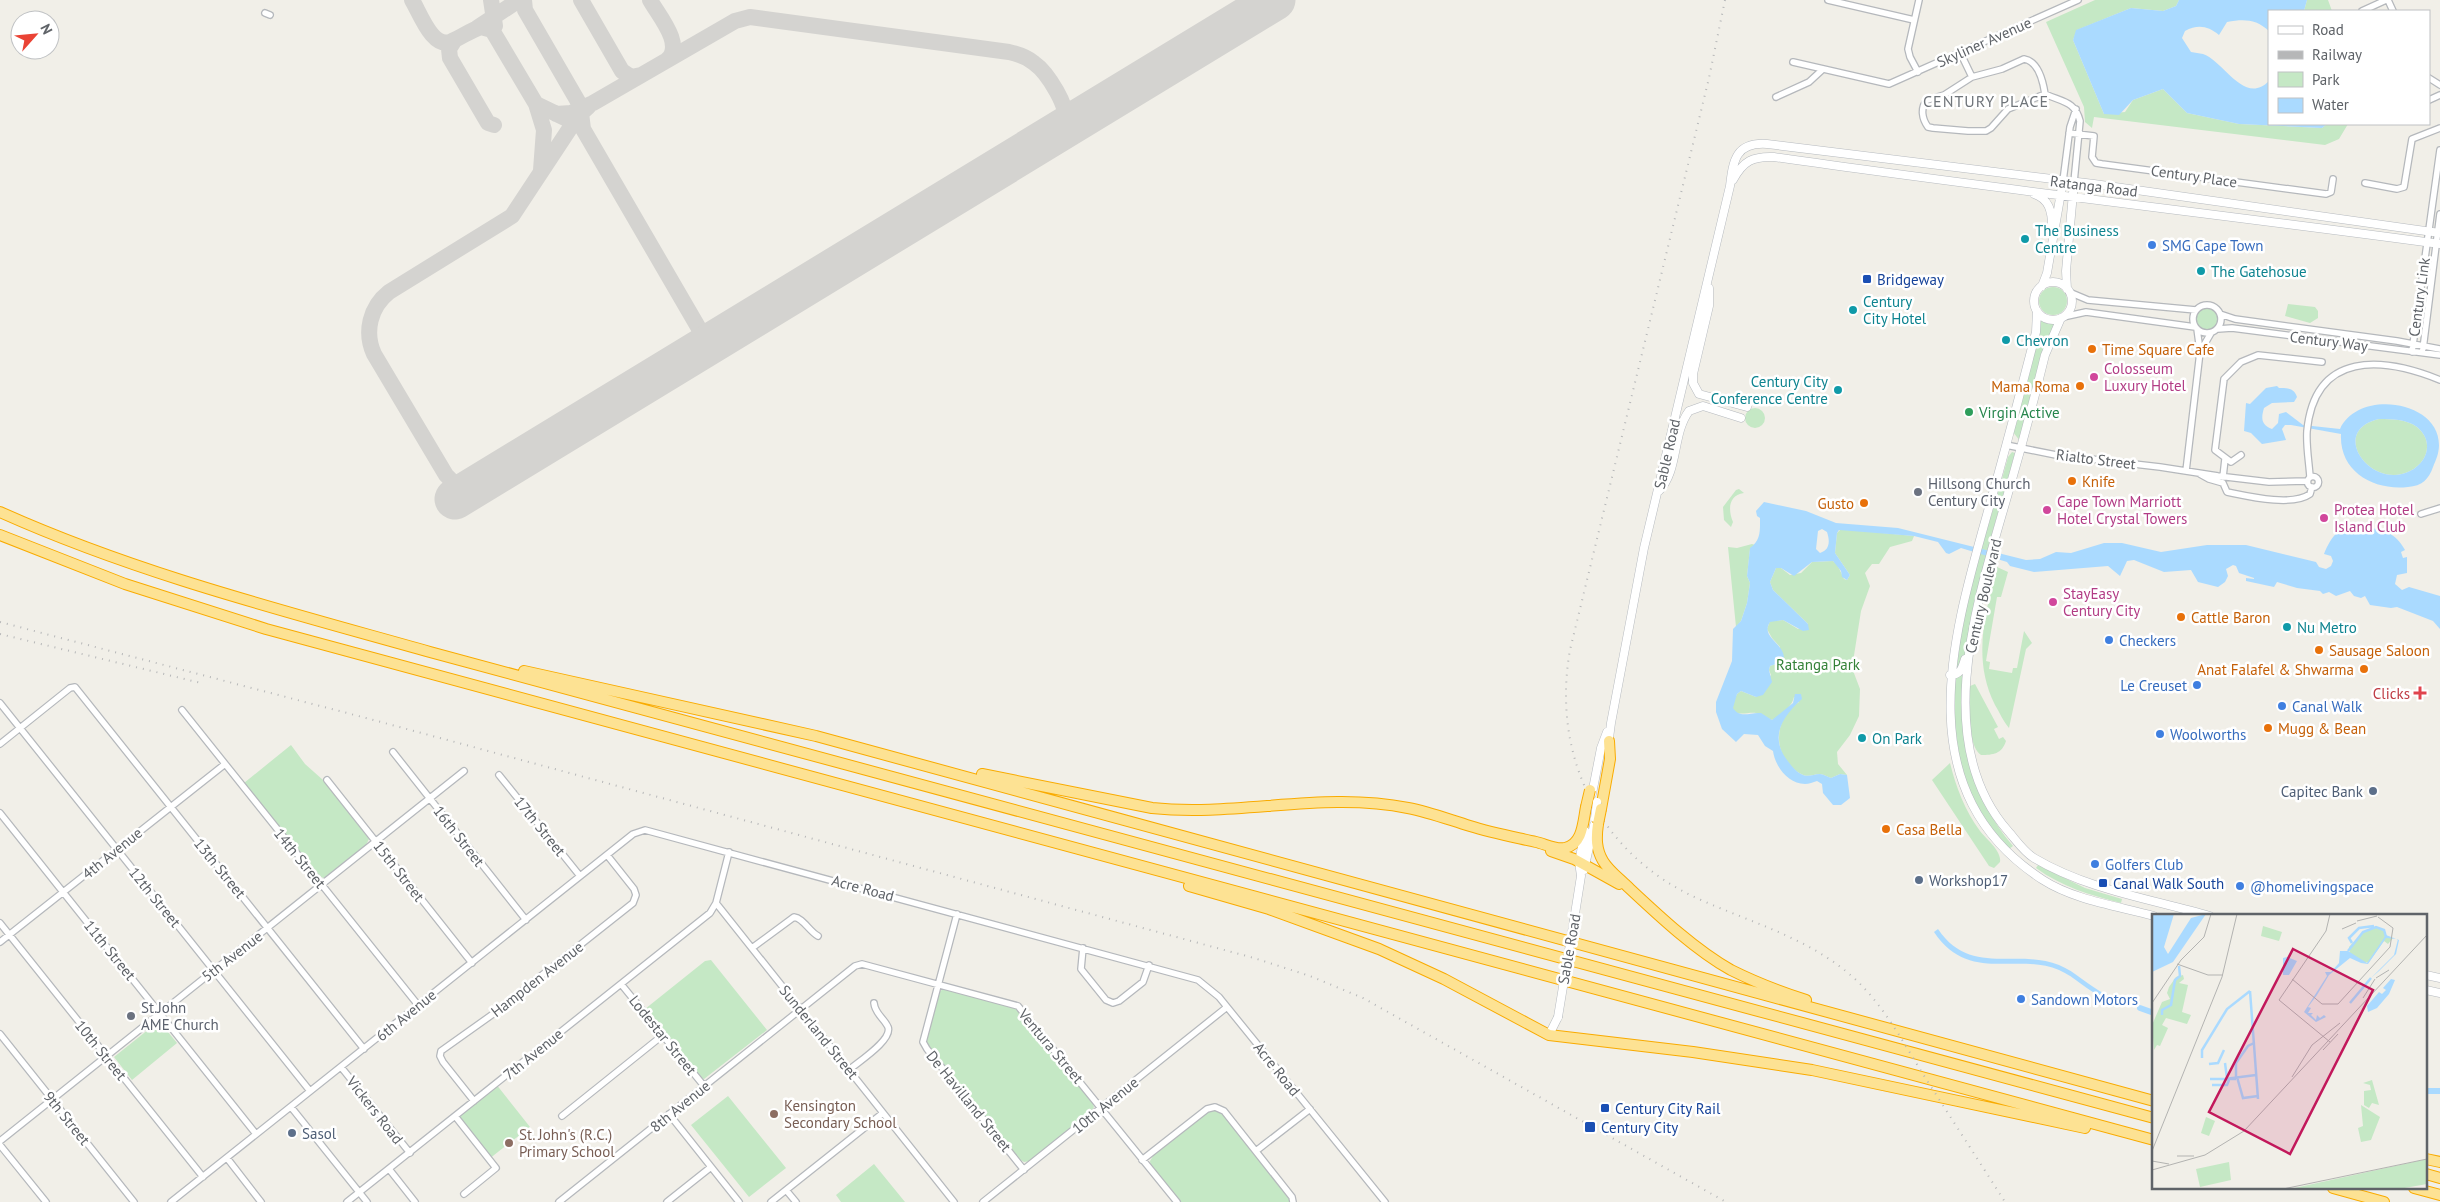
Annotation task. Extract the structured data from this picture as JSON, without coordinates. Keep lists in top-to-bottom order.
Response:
{
  "streets": {
    "main road": ["Ratanga Road", "Sable Road", "Century Boulevard"],
    "street": [
      "Skyliner Avenue",
      "Century Place",
      "Century Link",
      "Century Way",
      "Rialto Street",
      "17th Street",
      "16th Street",
      "4th Avenue",
      "14th Street",
      "13th Street",
      "15th Street",
      "Acre Road",
      "12th Street",
      "11th Street",
      "5th Avenue",
      "Hampden Avenue",
      "6th Avenue",
      "Sunderland Street",
      "Lodestar Street",
      "Ventura Street",
      "10th Street",
      "7th Avenue",
      "De Havilland Street",
      "10th Avenue",
      "8th Avenue",
      "Vickers Road",
      "9th Street"
    ]
  },
  "crossings": [
    ["Ratanga Road", "Century Link"],
    ["Ratanga Road", "Sable Road"],
    ["Ratanga Road", "Century Boulevard"],
    ["Century Link", "Century Way"],
    ["Rialto Street", "Century Boulevard"],
    ["17th Street", "6th Avenue"],
    ["16th Street", "5th Avenue"],
    ["16th Street", "6th Avenue"],
    ["4th Avenue", "14th Street"],
    ["4th Avenue", "13th Street"],
    ["4th Avenue", "12th Street"],
    ["4th Avenue", "11th Street"],
    ["4th Avenue", "10th Street"],
    ["14th Street", "5th Avenue"],
    ["14th Street", "6th Avenue"],
    ["13th Street", "12th Street"],
    ["13th Street", "5th Avenue"],
    ["13th Street", "6th Avenue"],
    ["15th Street", "5th Avenue"],
    ["15th Street", "6th Avenue"],
    ["Acre Road", "6th Avenue"],
    ["Acre Road", "De Havilland Street"],
    ["Acre Road", "10th Avenue"],
    ["12th Street", "5th Avenue"],
    ["12th Street", "6th Avenue"],
    ["11th Street", "5th Avenue"],
    ["11th Street", "6th Avenue"],
    ["5th Avenue", "10th Street"],
    ["5th Avenue", "9th Street"],
    ["Hampden Avenue", "6th Avenue"],
    ["Hampden Avenue", "7th Avenue"],
    ["6th Avenue", "10th Street"],
    ["6th Avenue", "Vickers Road"],
    ["Sunderland Street", "Ventura Street"],
    ["Sunderland Street", "7th Avenue"],
    ["Sunderland Street", "8th Avenue"],
    ["Lodestar Street", "7th Avenue"],
    ["Lodestar Street", "8th Avenue"],
    ["Ventura Street", "De Havilland Street"],
    ["Ventura Street", "10th Avenue"],
    ["Ventura Street", "8th Avenue"],
    ["7th Avenue", "Vickers Road"],
    ["De Havilland Street", "10th Avenue"]
  ],
  "districts": ["CENTURY PLACE"],
  "parks": ["Ratanga Park"],
  "places": {
    "other": [
      "The Business Centre",
      "SMG Cape Town",
      "The Gatehosue",
      "Century City Hotel",
      "Chevron",
      "Time Square Cafe",
      "Colosseum Luxury Hotel",
      "Mama Roma",
      "Century City Conference Centre",
      "Virgin Active",
      "Knife",
      "Hillsong Church Century City",
      "Gusto",
      "Cape Town Marriott Hotel Crystal Towers",
      "Protea Hotel Island Club",
      "StayEasy Century City",
      "Cattle Baron",
      "Nu Metro",
      "Checkers",
      "Sausage Saloon",
      "Anat Falafel & Shwarma",
      "Le Creuset",
      "Canal Walk",
      "Mugg & Bean",
      "Woolworths",
      "On Park",
      "Capitec Bank",
      "Casa Bella",
      "Golfers Club",
      "Workshop17",
      "@homelivingspace",
      "Sandown Motors",
      "St.John AME Church",
      "Kensington Secondary School",
      "Sasol",
      "St. John's (R.C.) Primary School"
    ],
    "transit": [
      "Bridgeway",
      "Canal Walk South",
      "Century City Rail",
      "Century City"
    ],
    "health": ["Clicks"]
  },
  "legend": [
    "Road",
    "Railway",
    "Park",
    "Water"
  ],
  "north": "top right"
}
